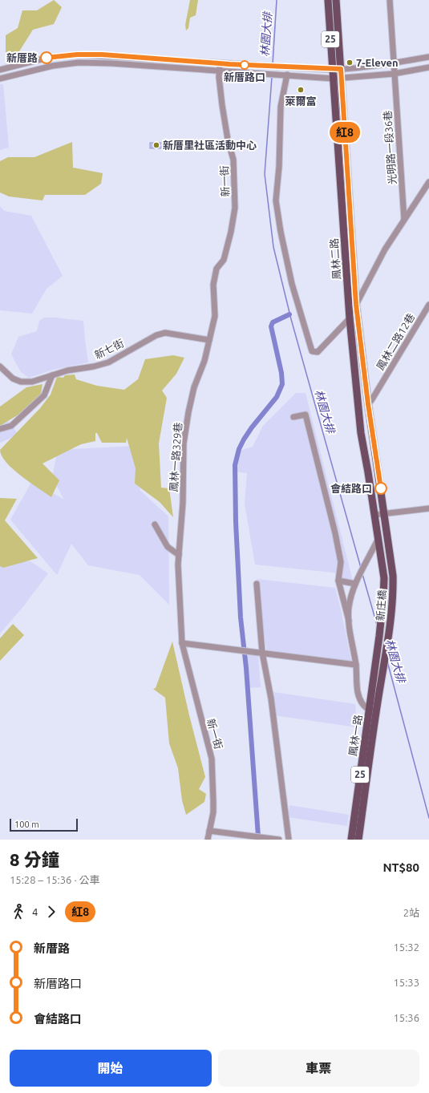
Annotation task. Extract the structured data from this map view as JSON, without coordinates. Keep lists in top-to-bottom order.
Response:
{
  "streets": {
    "main road": [
      "25",
      "鳳林二路",
      "新庄橋",
      "鳳林一路"
    ],
    "street": [
      "光明路一段36巷",
      "新一街",
      "鳳林二路12巷",
      "新七街",
      "鳳林一路329巷"
    ]
  },
  "crossings": [
    ["25", "鳳林二路"],
    ["25", "新庄橋"],
    ["新一街", "鳳林一路329巷"],
    ["鳳林二路", "鳳林二路12巷"],
    ["鳳林二路", "新庄橋"],
    ["新七街", "鳳林一路329巷"],
    ["新庄橋", "鳳林一路"]
  ],
  "water": ["林園大排"],
  "places": [
    "新厝路",
    "7-Eleven",
    "新厝路口",
    "萊爾富",
    "新厝里社區活動中心",
    "會結路口"
  ],
  "lines": ["bus line 紅8"],
  "scale_bar": "100 m",
  "page": {
    "on_map": "紅8",
    "scale": "100 m",
    "heading": ["8 分鐘", "15:28 – 15:36 · 公車", "NT$80"],
    "legs": ["4", "紅8", "2站"],
    "list": [
      {
        "name": "新厝路",
        "value": "15:32"
      },
      {
        "name": "新厝路口",
        "value": "15:33"
      },
      {
        "name": "會結路口",
        "value": "15:36"
      }
    ],
    "buttons": ["開始", "車票"]
  }
}
